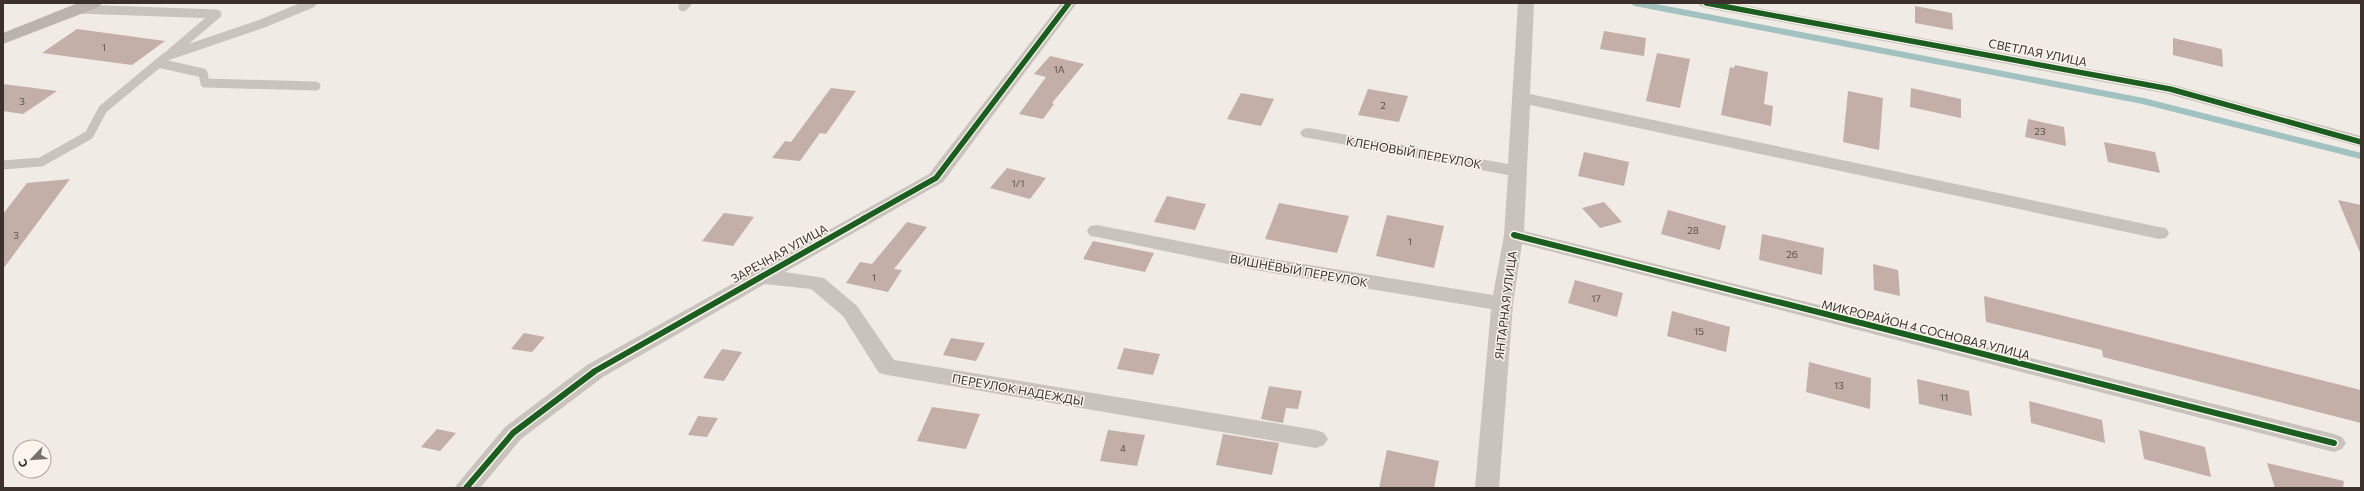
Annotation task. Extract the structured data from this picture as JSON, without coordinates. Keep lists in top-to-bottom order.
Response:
{
  "streets": {
    "street": [
      "СВЕТЛАЯ УЛИЦА",
      "КЛЕНОВЫЙ ПЕРЕУЛОК",
      "ЗАРЕЧНАЯ УЛИЦА",
      "ВИШНЁВЫЙ ПЕРЕУЛОК",
      "ЯНТАРНАЯ УЛИЦА",
      "МИКРОРАЙОН 4 СОСНОВАЯ УЛИЦА",
      "ПЕРЕУЛОК НАДЕЖДЫ"
    ]
  },
  "crossings": [
    ["КЛЕНОВЫЙ ПЕРЕУЛОК", "ЯНТАРНАЯ УЛИЦА"],
    ["ЗАРЕЧНАЯ УЛИЦА", "ПЕРЕУЛОК НАДЕЖДЫ"],
    ["ВИШНЁВЫЙ ПЕРЕУЛОК", "ЯНТАРНАЯ УЛИЦА"],
    ["ЯНТАРНАЯ УЛИЦА", "МИКРОРАЙОН 4 СОСНОВАЯ УЛИЦА"]
  ],
  "house_numbers": [
    "1",
    "1А",
    "3",
    "2",
    "23",
    "1/1",
    "28",
    "3",
    "1",
    "26",
    "1",
    "17",
    "15",
    "13",
    "11",
    "4"
  ],
  "north": "bottom left"
}
